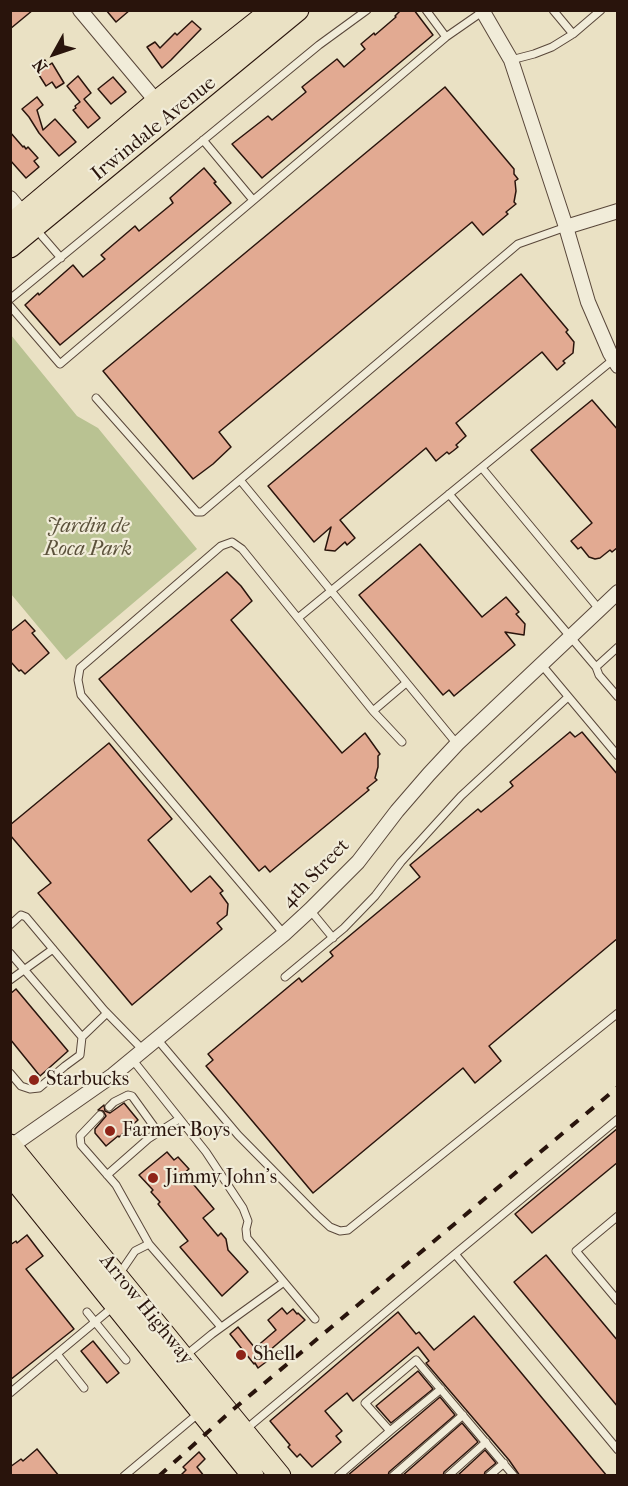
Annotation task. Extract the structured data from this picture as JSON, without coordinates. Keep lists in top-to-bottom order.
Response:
{
  "streets": {
    "main road": ["Irwindale Avenue", "Arrow Highway"],
    "street": ["4th Street"]
  },
  "crossings": [
    ["4th Street", "Arrow Highway"]
  ],
  "parks": ["Jardin de Roca Park"],
  "places": [
    "Starbucks",
    "Farmer Boys",
    "Jimmy John's",
    "Shell"
  ],
  "north": "bottom left"
}
